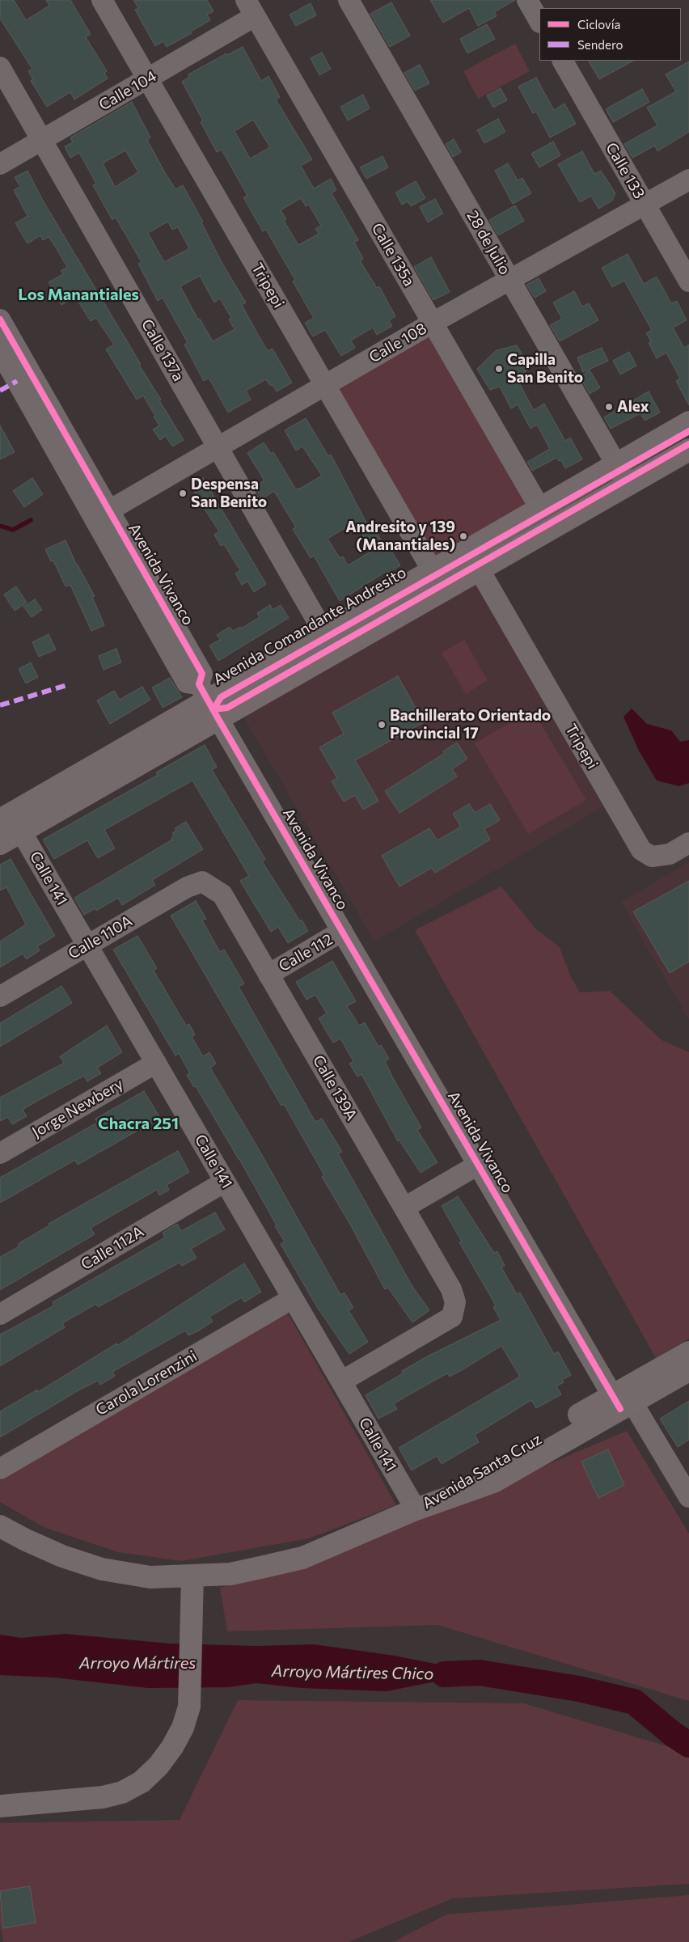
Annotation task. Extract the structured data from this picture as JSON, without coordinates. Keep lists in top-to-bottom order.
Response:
{
  "streets": {
    "main road": ["Avenida Comandante Andresito", "Avenida Santa Cruz"],
    "street": [
      "Calle 104",
      "Calle 133",
      "28 de Julio",
      "Calle 135a",
      "Tripepi",
      "Calle 108",
      "Calle 137a",
      "Avenida Vivanco",
      "Calle 141",
      "Calle 110A",
      "Calle 112",
      "Calle 139A",
      "Jorge Newbery",
      "Calle 112A",
      "Carola Lorenzini"
    ]
  },
  "crossings": [
    ["Calle 104", "Calle 135a"],
    ["Calle 104", "Tripepi"],
    ["Calle 104", "Calle 137a"],
    ["Calle 133", "Calle 108"],
    ["28 de Julio", "Calle 108"],
    ["28 de Julio", "Avenida Comandante Andresito"],
    ["Calle 135a", "Calle 108"],
    ["Calle 135a", "Avenida Comandante Andresito"],
    ["Tripepi", "Calle 108"],
    ["Tripepi", "Avenida Comandante Andresito"],
    ["Calle 108", "Calle 137a"],
    ["Calle 108", "Avenida Vivanco"],
    ["Calle 137a", "Avenida Comandante Andresito"],
    ["Avenida Vivanco", "Avenida Comandante Andresito"],
    ["Avenida Vivanco", "Calle 112"],
    ["Avenida Vivanco", "Avenida Santa Cruz"],
    ["Avenida Comandante Andresito", "Calle 141"],
    ["Calle 141", "Calle 110A"],
    ["Calle 141", "Calle 139A"],
    ["Calle 141", "Jorge Newbery"],
    ["Calle 141", "Calle 112A"],
    ["Calle 141", "Carola Lorenzini"],
    ["Calle 141", "Avenida Santa Cruz"],
    ["Calle 110A", "Calle 139A"],
    ["Calle 112", "Calle 139A"]
  ],
  "districts": ["Los Manantiales", "Chacra 251"],
  "water": ["Arroyo Mártires", "Arroyo Mártires Chico"],
  "places": [
    "Capilla San Benito",
    "Alex",
    "Despensa San Benito",
    "Andresito y 139 (Manantiales)",
    "Bachillerato Orientado Provincial 17"
  ],
  "legend": ["Ciclovía", "Sendero"]
}
